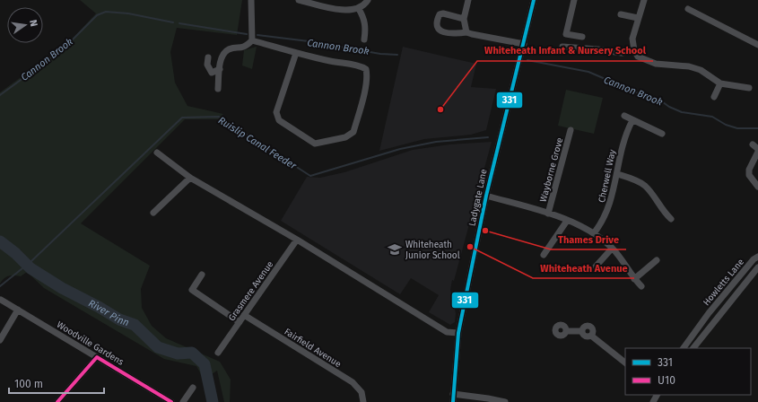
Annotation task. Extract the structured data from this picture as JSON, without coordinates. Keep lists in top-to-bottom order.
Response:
{
  "streets": {
    "street": [
      "Wayborne Grove",
      "Cherwell Way",
      "Ladygate Lane",
      "Howletts Lane",
      "Grasmere Avenue",
      "Woodville Gardens",
      "Fairfield Avenue"
    ]
  },
  "crossings": [
    ["Grasmere Avenue", "Fairfield Avenue"]
  ],
  "water": ["Cannon Brook", "Ruislip Canal Feeder", "River Pinn"],
  "places": {
    "other": ["Whiteheath Infant & Nursery School", "Thames Drive", "Whiteheath Avenue"],
    "school or university": ["Whiteheath Junior School"]
  },
  "lines": ["transit line 331", "transit line U10"],
  "legend": ["331", "U10"],
  "scale_bar": "100 m",
  "north": "right"
}
